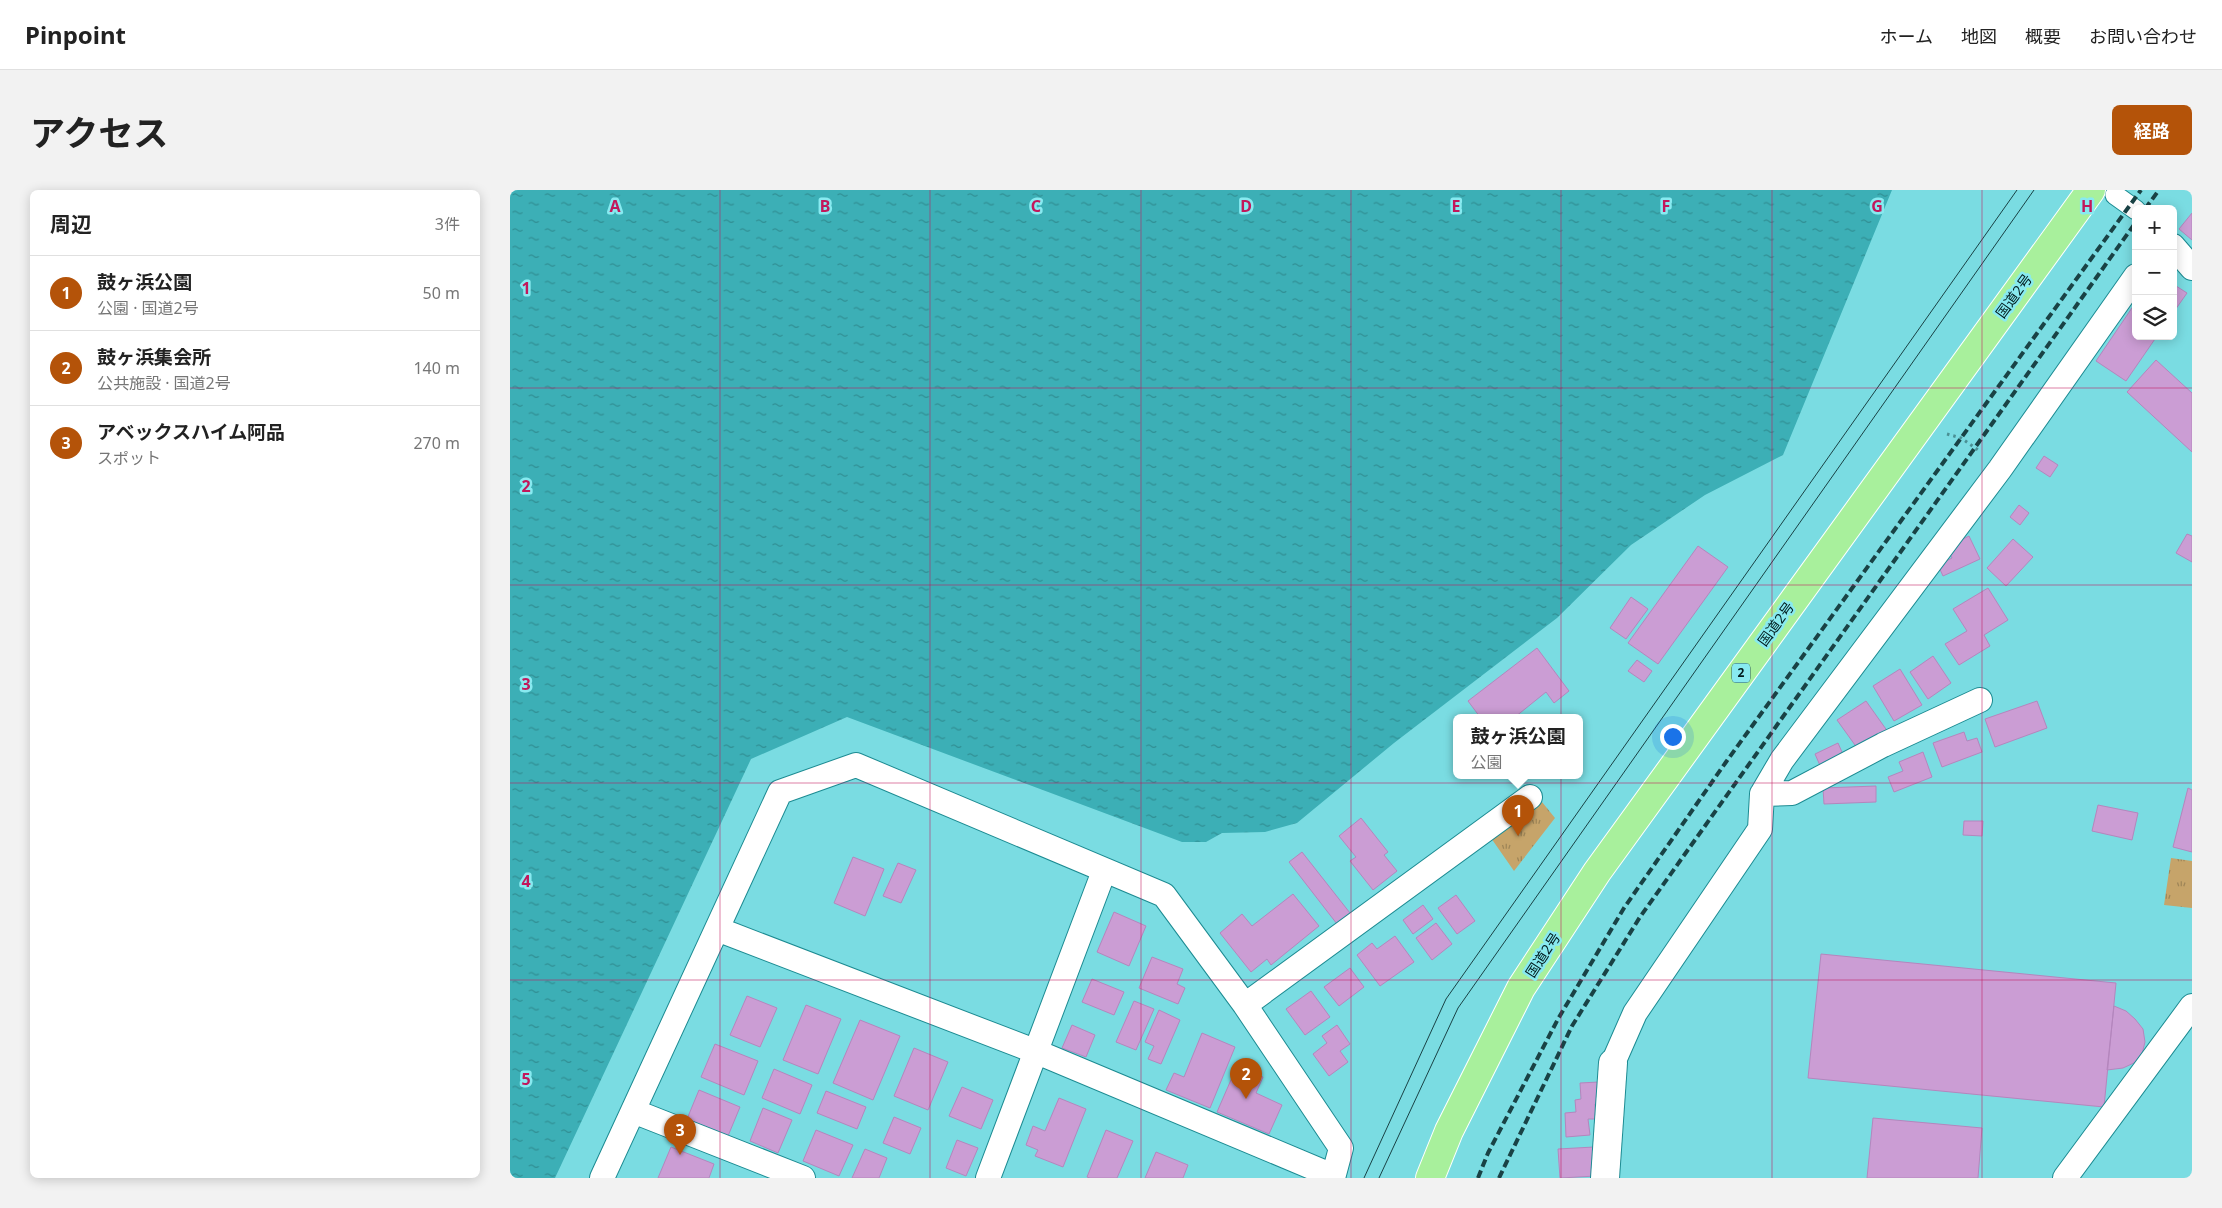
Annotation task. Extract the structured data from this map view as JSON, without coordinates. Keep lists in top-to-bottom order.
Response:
{
  "streets": {
    "highway": ["国道2号", "2"]
  },
  "page": {
    "header": "Pinpoint",
    "nav": [
      "ホーム",
      "地図",
      "概要",
      "お問い合わせ"
    ],
    "title": "アクセス",
    "buttons": "経路",
    "heading": ["周辺", "3件"],
    "map_buttons": ["+", "−"],
    "list": [
      {
        "mark": "1",
        "name": "鼓ヶ浜公園",
        "note": "公園 · 国道2号",
        "value": "50 m"
      },
      {
        "mark": "2",
        "name": "鼓ヶ浜集会所",
        "note": "公共施設 · 国道2号",
        "value": "140 m"
      },
      {
        "mark": "3",
        "name": "アベックスハイム阿品",
        "note": "スポット",
        "value": "270 m"
      }
    ],
    "popup": ["鼓ヶ浜公園", "公園"],
    "pins": ["1", "2", "3"]
  },
  "grid": {
    "columns": [
      "A",
      "B",
      "C",
      "D",
      "E",
      "F",
      "G",
      "H"
    ],
    "rows": [
      "1",
      "2",
      "3",
      "4",
      "5"
    ]
  }
}
